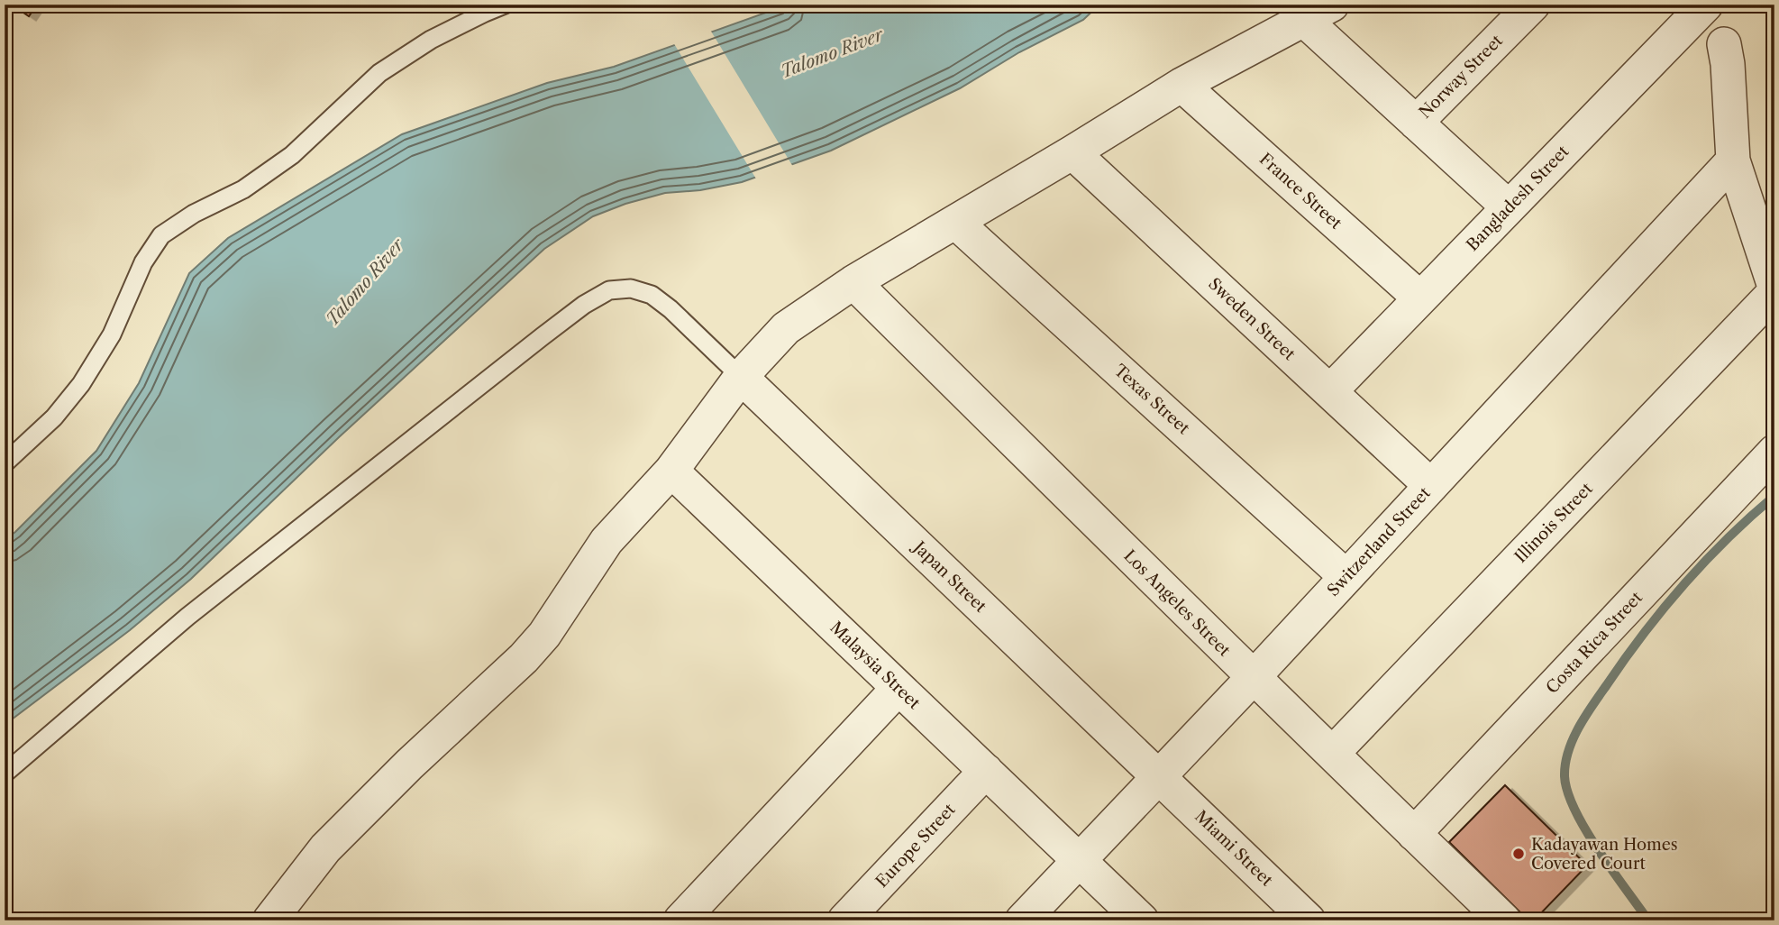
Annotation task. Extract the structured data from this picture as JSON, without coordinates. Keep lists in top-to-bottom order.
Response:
{
  "streets": {
    "street": [
      "Norway Street",
      "France Street",
      "Bangladesh Street",
      "Sweden Street",
      "Texas Street",
      "Illinois Street",
      "Switzerland Street",
      "Japan Street",
      "Los Angeles Street",
      "Costa Rica Street",
      "Malaysia Street",
      "Europe Street",
      "Miami Street"
    ]
  },
  "crossings": [
    ["France Street", "Bangladesh Street"],
    ["Bangladesh Street", "Sweden Street"],
    ["Sweden Street", "Switzerland Street"],
    ["Texas Street", "Switzerland Street"],
    ["Illinois Street", "Los Angeles Street"],
    ["Switzerland Street", "Japan Street"],
    ["Switzerland Street", "Los Angeles Street"],
    ["Switzerland Street", "Malaysia Street"],
    ["Switzerland Street", "Miami Street"],
    ["Japan Street", "Miami Street"],
    ["Los Angeles Street", "Costa Rica Street"],
    ["Malaysia Street", "Europe Street"]
  ],
  "water": ["Talomo River"],
  "places": ["Kadayawan Homes Covered Court"]
}
